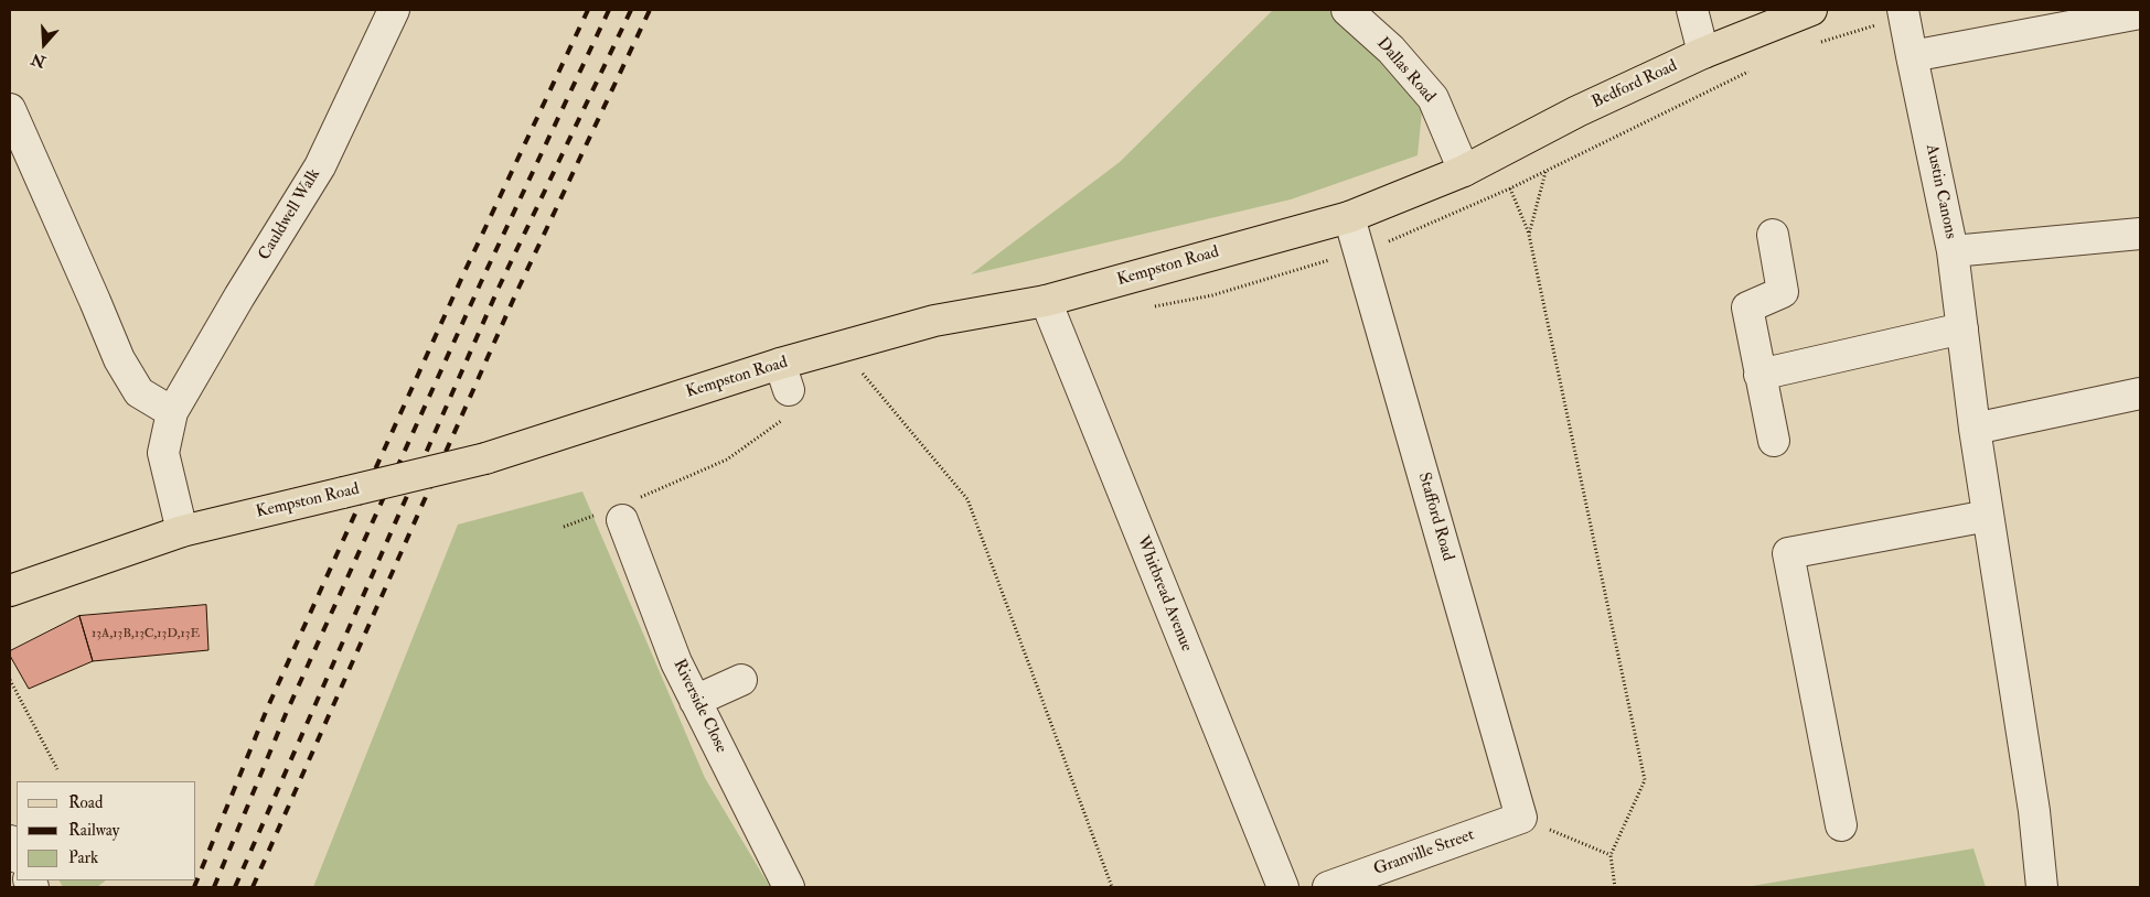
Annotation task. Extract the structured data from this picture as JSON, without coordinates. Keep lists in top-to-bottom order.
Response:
{
  "streets": {
    "main road": ["Bedford Road", "Kempston Road"],
    "street": [
      "Dallas Road",
      "Austin Canons",
      "Cauldwell Walk",
      "Stafford Road",
      "Whitbread Avenue",
      "Riverside Close",
      "Granville Street"
    ]
  },
  "crossings": [
    ["Dallas Road", "Bedford Road"],
    ["Dallas Road", "Kempston Road"],
    ["Bedford Road", "Kempston Road"],
    ["Cauldwell Walk", "Kempston Road"],
    ["Kempston Road", "Stafford Road"],
    ["Kempston Road", "Whitbread Avenue"],
    ["Stafford Road", "Granville Street"]
  ],
  "house_numbers": ["13A,13B,13C,13D,13E"],
  "legend": ["Road", "Railway", "Park"],
  "north": "bottom"
}
